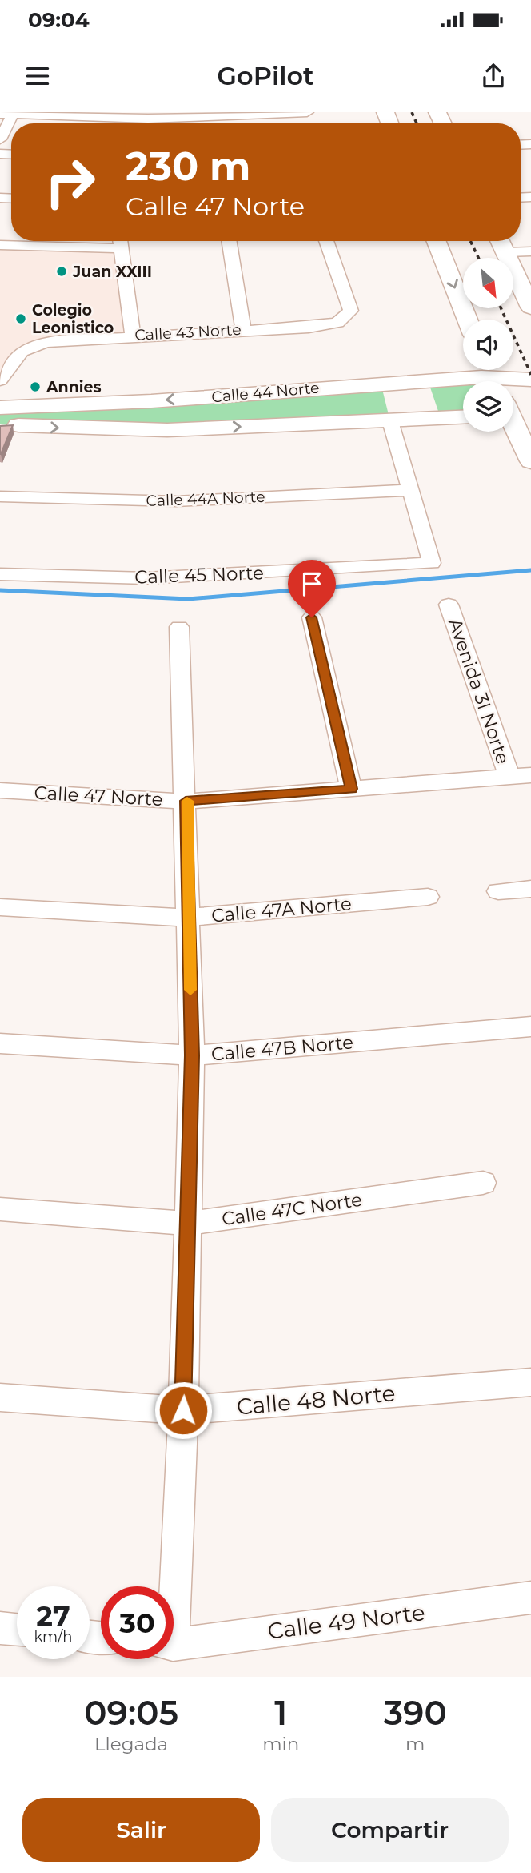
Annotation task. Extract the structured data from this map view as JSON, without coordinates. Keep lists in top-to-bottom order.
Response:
{
  "streets": {
    "main road": ["Calle 44 Norte"],
    "street": [
      "Calle 43 Norte",
      "Calle 44A Norte",
      "Calle 45 Norte",
      "Avenida 3I Norte",
      "Calle 47 Norte",
      "Calle 47A Norte",
      "Calle 47B Norte",
      "Calle 47C Norte",
      "Calle 48 Norte",
      "Calle 49 Norte"
    ]
  },
  "crossings": [
    ["Calle 44A Norte", "Calle 45 Norte"],
    ["Avenida 3I Norte", "Calle 47 Norte"]
  ],
  "places": ["Juan XXIII", "Colegio Leonistico", "Annies"],
  "north": "bottom right",
  "page": {
    "status": "09:04",
    "header": "GoPilot",
    "turn": ["230 m", "Calle 47 Norte"],
    "speed": "27 km/h",
    "limit": "30",
    "eta": [
      "09:05",
      "Llegada",
      "1",
      "min",
      "390",
      "m"
    ],
    "buttons": ["Salir", "Compartir"]
  }
}
